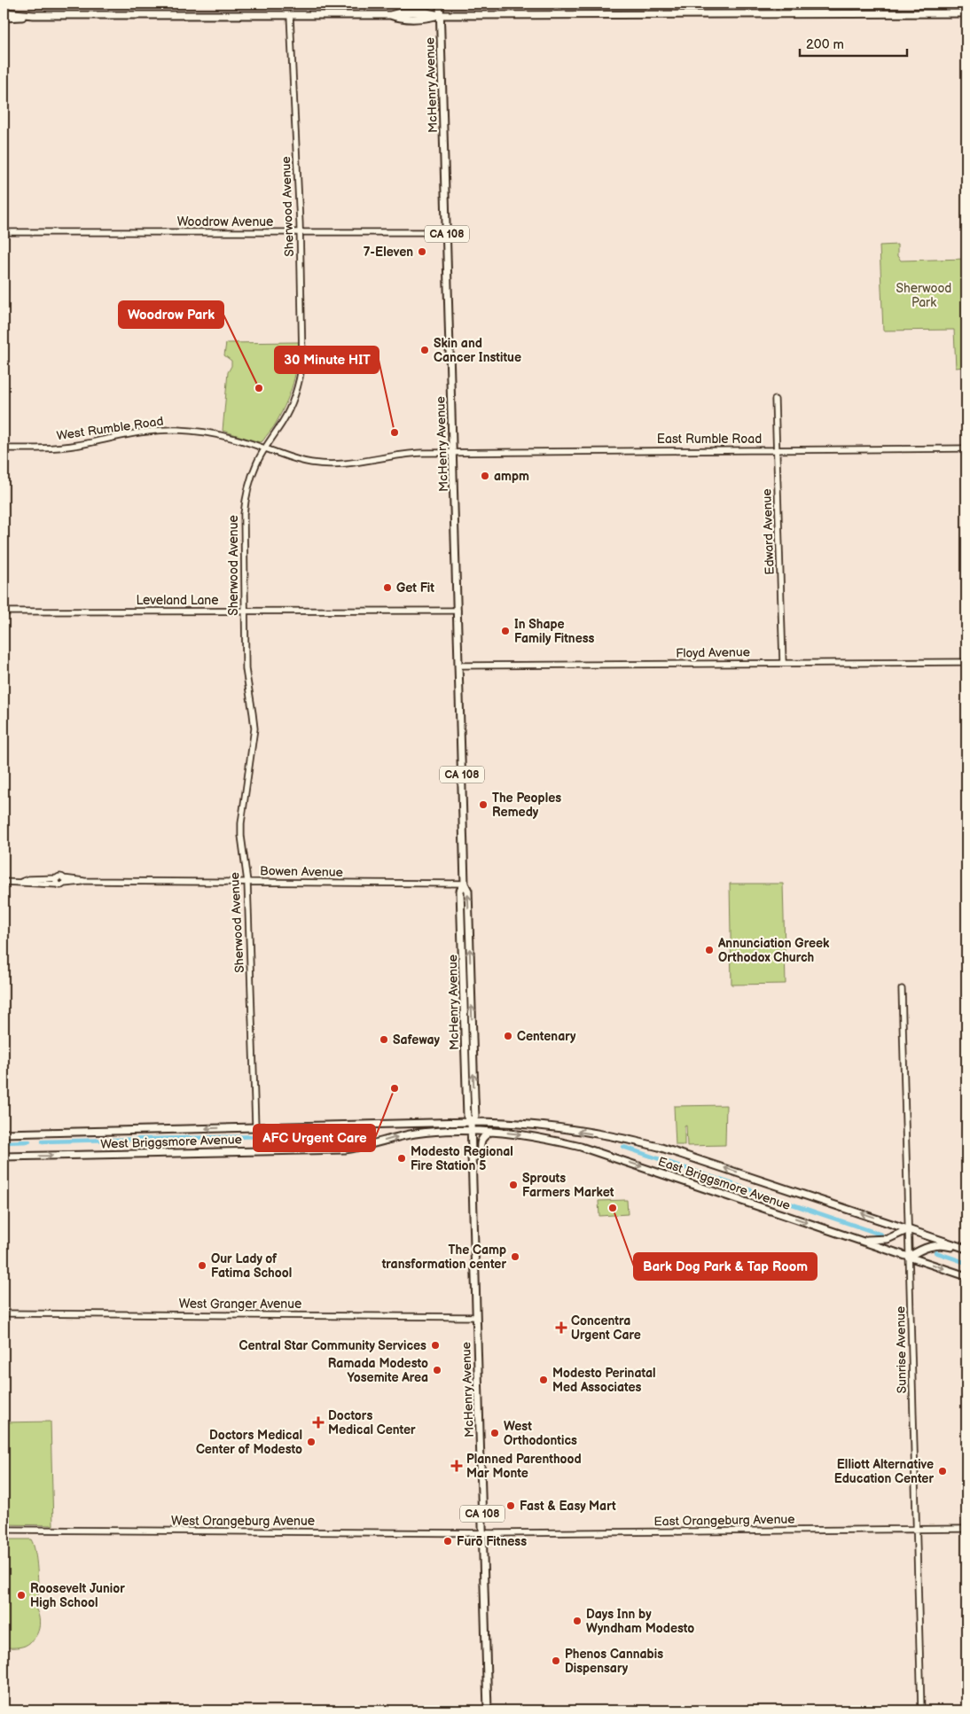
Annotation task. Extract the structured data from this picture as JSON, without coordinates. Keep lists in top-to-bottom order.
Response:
{
  "streets": {
    "main road": [
      "McHenry Avenue",
      "CA 108",
      "West Briggsmore Avenue",
      "East Briggsmore Avenue"
    ],
    "street": [
      "Sherwood Avenue",
      "Woodrow Avenue",
      "West Rumble Road",
      "East Rumble Road",
      "Edward Avenue",
      "Leveland Lane",
      "Floyd Avenue",
      "Bowen Avenue",
      "West Granger Avenue",
      "Sunrise Avenue",
      "East Orangeburg Avenue",
      "West Orangeburg Avenue"
    ]
  },
  "crossings": [
    ["McHenry Avenue", "Woodrow Avenue"],
    ["McHenry Avenue", "West Rumble Road"],
    ["McHenry Avenue", "East Rumble Road"],
    ["McHenry Avenue", "Leveland Lane"],
    ["McHenry Avenue", "Floyd Avenue"],
    ["McHenry Avenue", "Bowen Avenue"],
    ["McHenry Avenue", "West Briggsmore Avenue"],
    ["McHenry Avenue", "East Briggsmore Avenue"],
    ["McHenry Avenue", "West Granger Avenue"],
    ["McHenry Avenue", "East Orangeburg Avenue"],
    ["McHenry Avenue", "West Orangeburg Avenue"],
    ["Sherwood Avenue", "Woodrow Avenue"],
    ["Sherwood Avenue", "West Rumble Road"],
    ["Sherwood Avenue", "Leveland Lane"],
    ["Sherwood Avenue", "Bowen Avenue"],
    ["Sherwood Avenue", "West Briggsmore Avenue"],
    ["West Rumble Road", "East Rumble Road"],
    ["East Rumble Road", "Edward Avenue"],
    ["Edward Avenue", "Floyd Avenue"],
    ["West Briggsmore Avenue", "East Briggsmore Avenue"],
    ["East Briggsmore Avenue", "Sunrise Avenue"],
    ["Sunrise Avenue", "East Orangeburg Avenue"],
    ["East Orangeburg Avenue", "West Orangeburg Avenue"]
  ],
  "parks": ["Sherwood Park"],
  "places": {
    "other": [
      "7-Eleven",
      "Skin and Cancer Institue",
      "Woodrow Park",
      "30 Minute HIT",
      "ampm",
      "Get Fit",
      "In Shape Family Fitness",
      "The Peoples Remedy",
      "Annunciation Greek Orthodox Church",
      "Centenary",
      "Safeway",
      "AFC Urgent Care",
      "Modesto Regional Fire Station 5",
      "Sprouts Farmers Market",
      "Bark Dog Park & Tap Room",
      "The Camp transformation center",
      "Our Lady of Fatima School",
      "Central Star Community Services",
      "Ramada Modesto Yosemite Area",
      "Modesto Perinatal Med Associates",
      "West Orthodontics",
      "Doctors Medical Center of Modesto",
      "Elliott Alternative Education Center",
      "Fast & Easy Mart",
      "Furō Fitness",
      "Roosevelt Junior High School",
      "Days Inn by Wyndham Modesto",
      "Phenos Cannabis Dispensary"
    ],
    "health": ["Concentra Urgent Care", "Doctors Medical Center", "Planned Parenthood Mar Monte"]
  },
  "scale_bar": "200 m"
}
